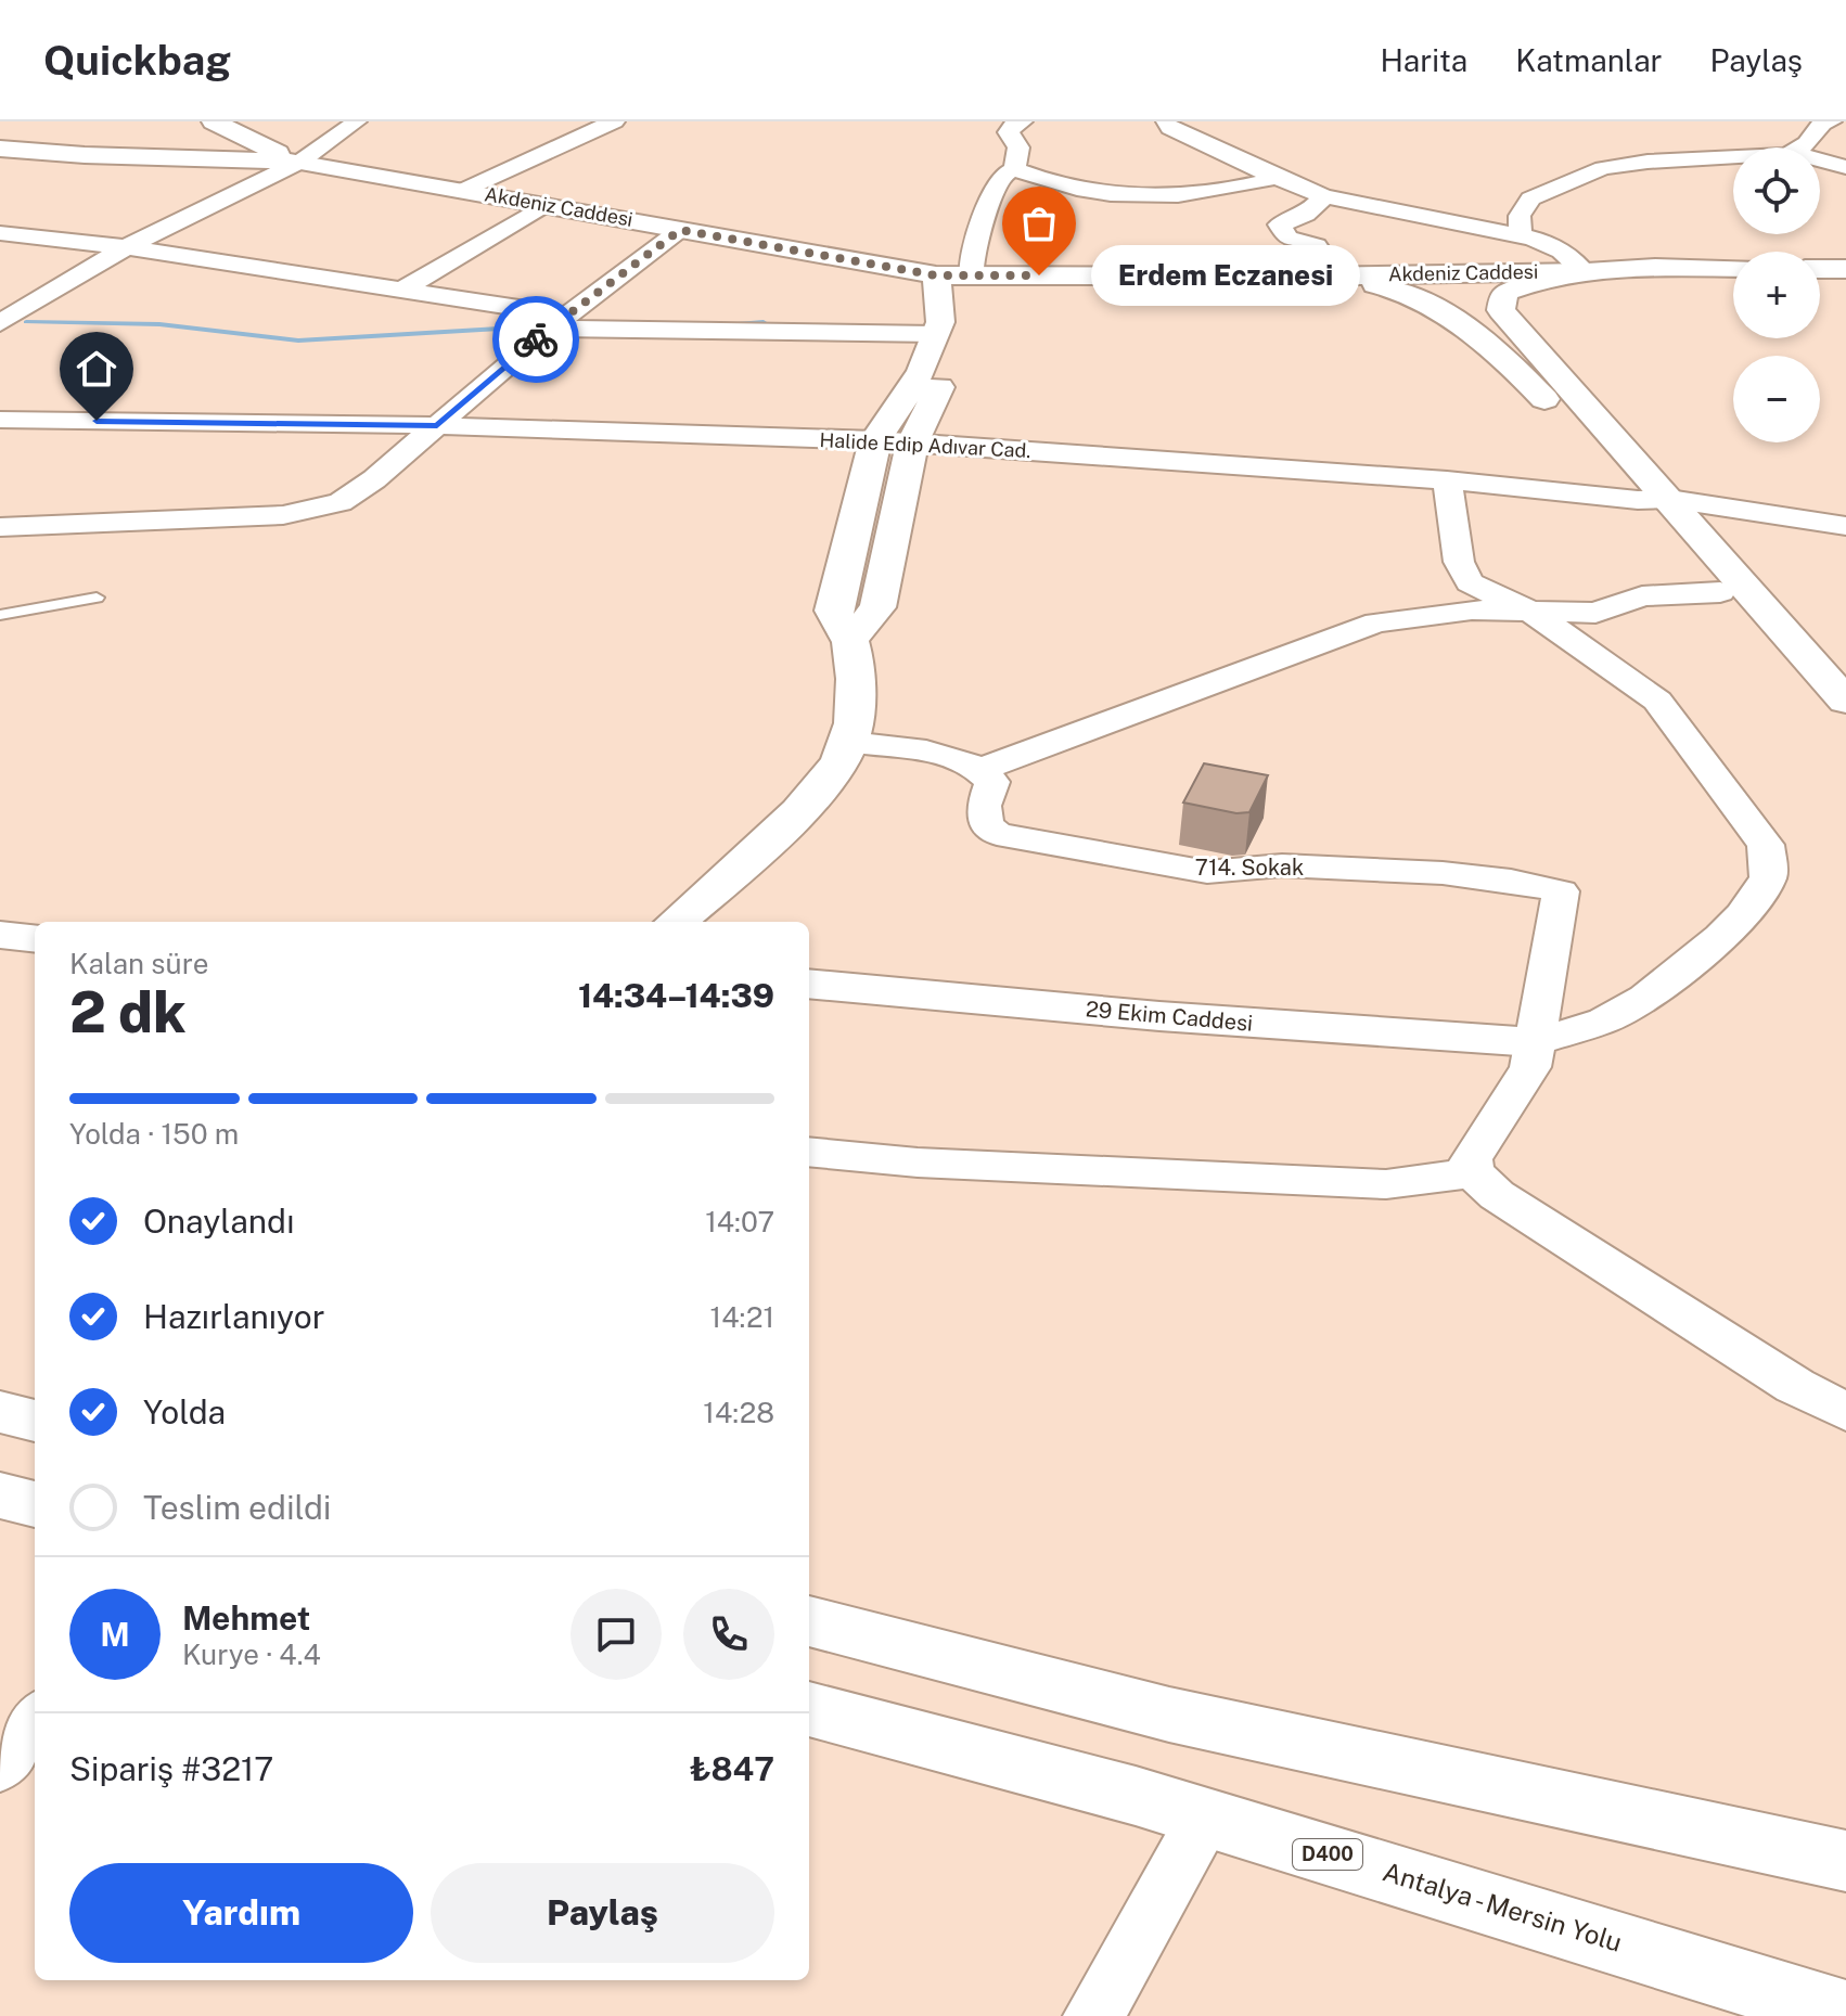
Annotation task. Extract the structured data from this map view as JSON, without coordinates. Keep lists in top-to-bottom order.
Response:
{
  "streets": {
    "main road": [
      "Akdeniz Caddesi",
      "29 Ekim Caddesi",
      "D400",
      "Antalya - Mersin Yolu"
    ],
    "street": ["Halide Edip Adıvar Cad.", "714. Sokak"]
  },
  "crossings": [
    ["714. Sokak", "29 Ekim Caddesi"]
  ],
  "places": ["Erdem Eczanesi"],
  "page": {
    "header": "Quickbag",
    "nav": ["Harita", "Katmanlar", "Paylaş"],
    "map_buttons": ["+", "−"],
    "bubble": "Erdem Eczanesi",
    "heading": ["2 dk", "Kalan süre", "14:34–14:39"],
    "panel": [
      "Mehmet",
      "Kurye · 4.4",
      "Sipariş #3217",
      "₺847"
    ],
    "bar": "Yolda · 150 m",
    "list": [
      ["Onaylandı", "14:07"],
      ["Hazırlanıyor", "14:21"],
      ["Yolda", "14:28"],
      "Teslim edildi"
    ],
    "round": "M",
    "buttons": ["Yardım", "Paylaş"]
  }
}
